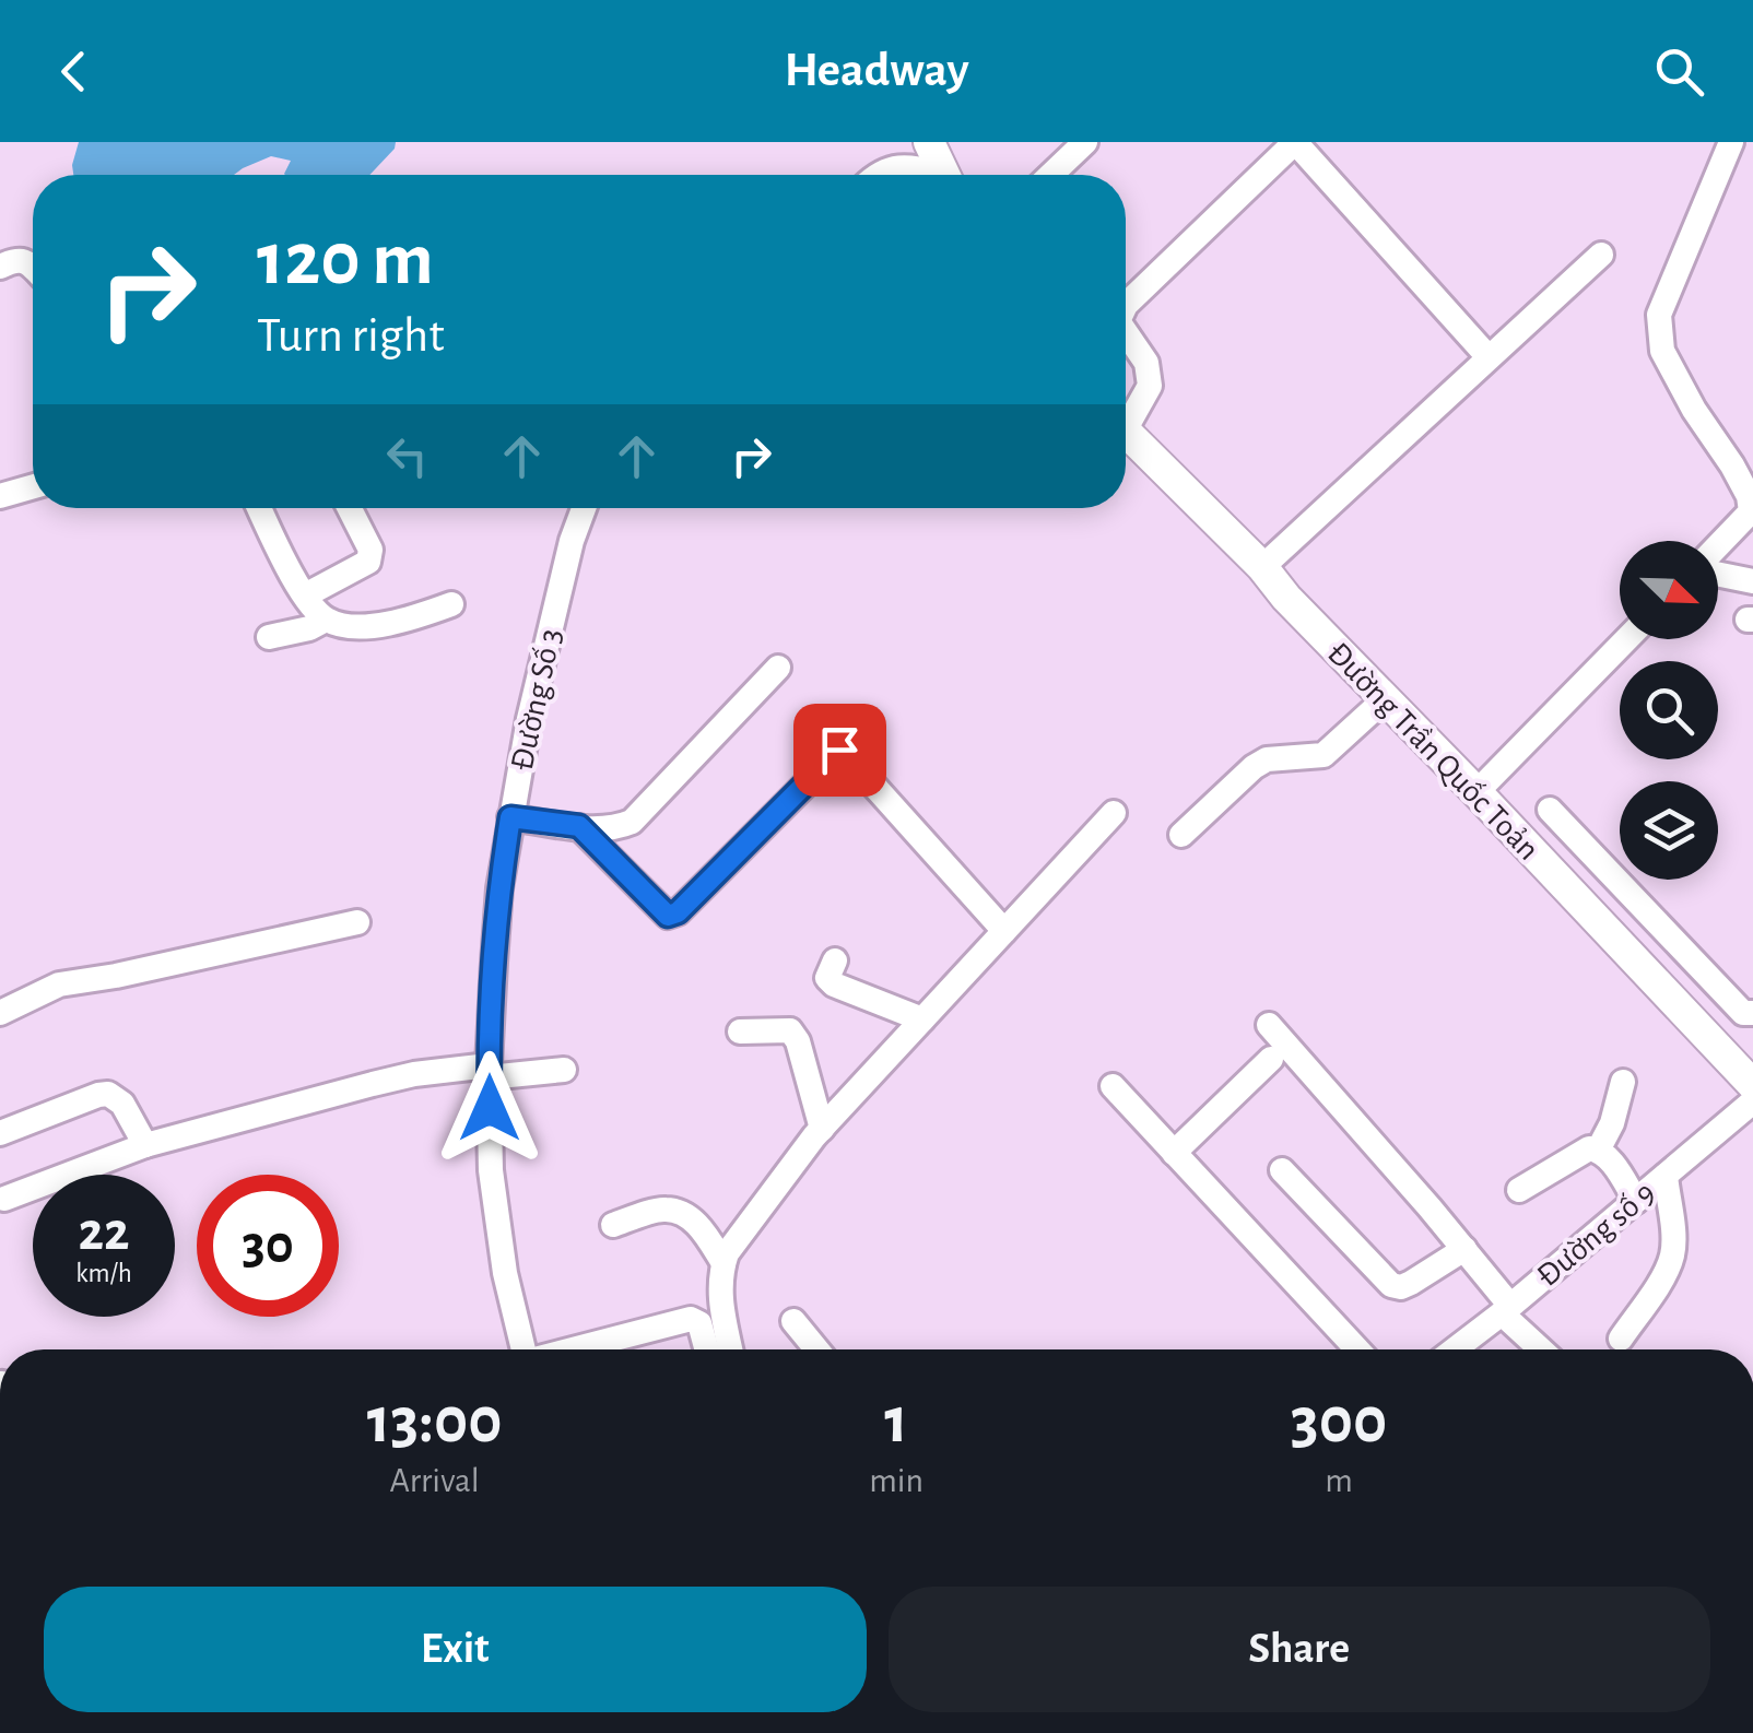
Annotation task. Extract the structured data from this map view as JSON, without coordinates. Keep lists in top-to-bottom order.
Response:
{
  "streets": {
    "main road": ["Đường Trần Quốc Toản"],
    "street": ["Đường Số 3", "Đường số 9"]
  },
  "north": "bottom right",
  "page": {
    "header": "Headway",
    "turn": ["120 m", "Turn right"],
    "speed": "22 km/h",
    "limit": "30",
    "eta": [
      "13:00",
      "Arrival",
      "1",
      "min",
      "300",
      "m"
    ],
    "buttons": ["Exit", "Share"]
  }
}
